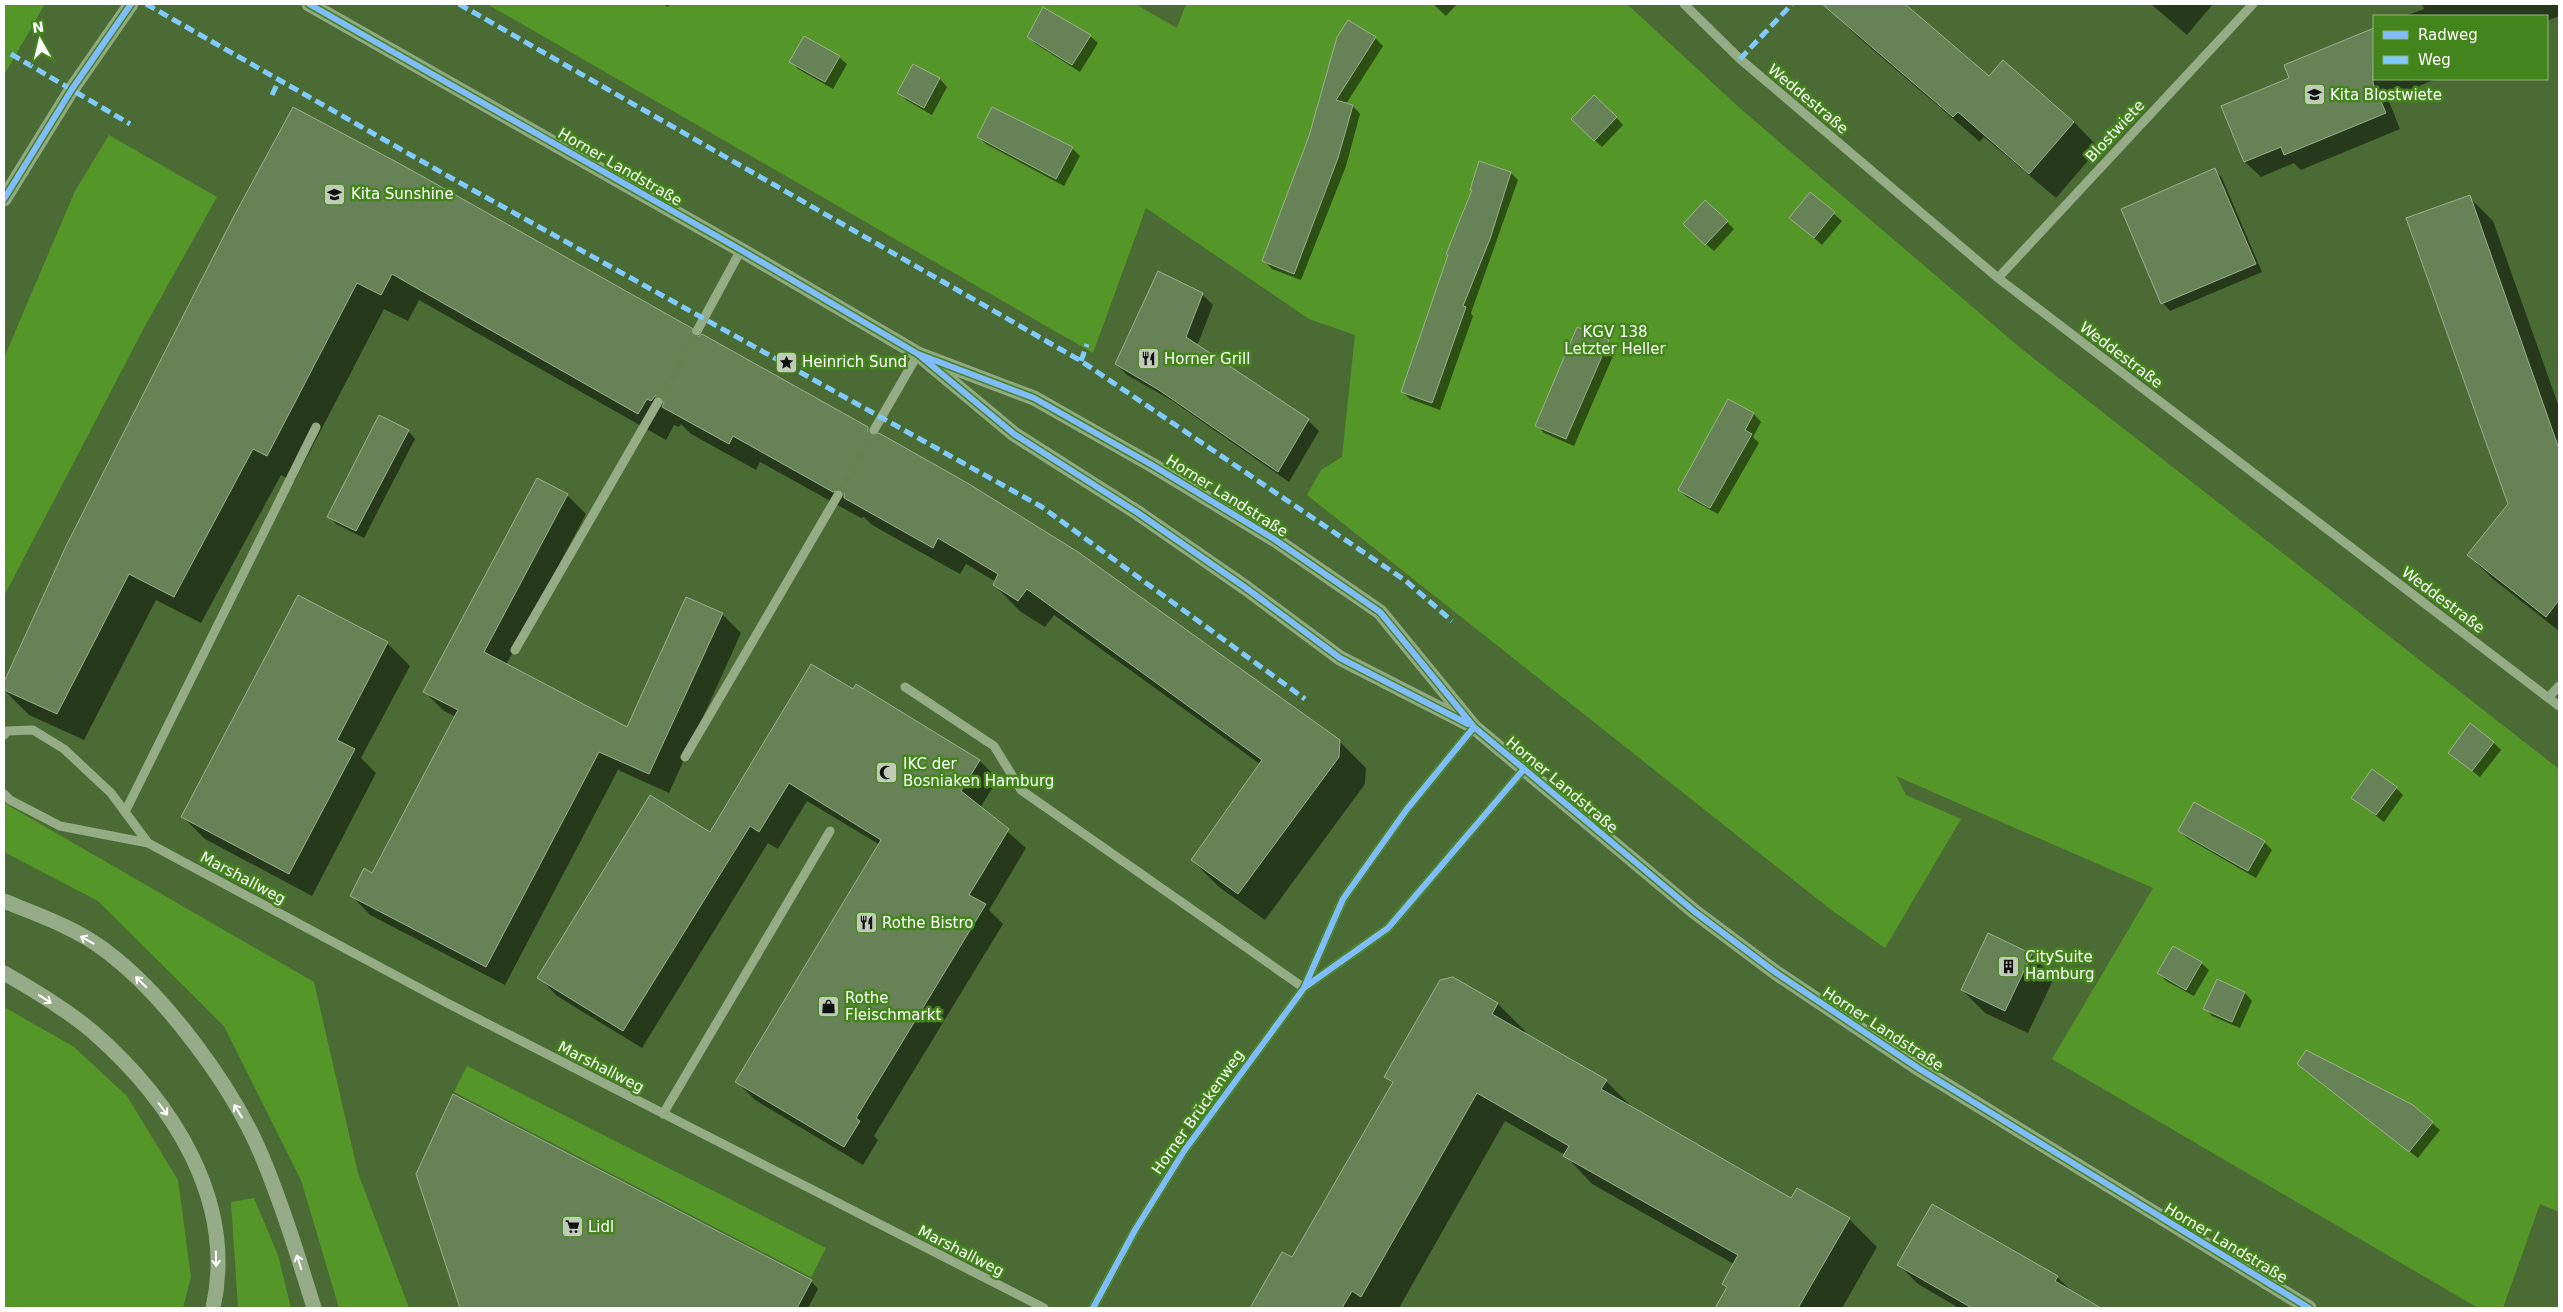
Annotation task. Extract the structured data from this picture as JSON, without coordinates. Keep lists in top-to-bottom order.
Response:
{
  "streets": {
    "main road": ["Horner Landstraße"],
    "street": [
      "Weddestraße",
      "Blostwiete",
      "Marshallweg",
      "Horner Brückenweg"
    ]
  },
  "crossings": [
    ["Weddestraße", "Blostwiete"],
    ["Horner Landstraße", "Horner Brückenweg"]
  ],
  "parks": ["KGV 138 Letzter Heller"],
  "places": {
    "school or university": ["Kita Blostwiete", "Kita Sunshine"],
    "restaurant": ["Horner Grill", "Rothe Bistro"],
    "place": ["Heinrich Sund"],
    "mosque": ["IKC der Bosniaken Hamburg"],
    "building": ["CitySuite Hamburg"],
    "shop": ["Rothe Fleischmarkt"],
    "supermarket": ["Lidl"]
  },
  "legend": ["Radweg", "Weg"],
  "north": "top"
}
